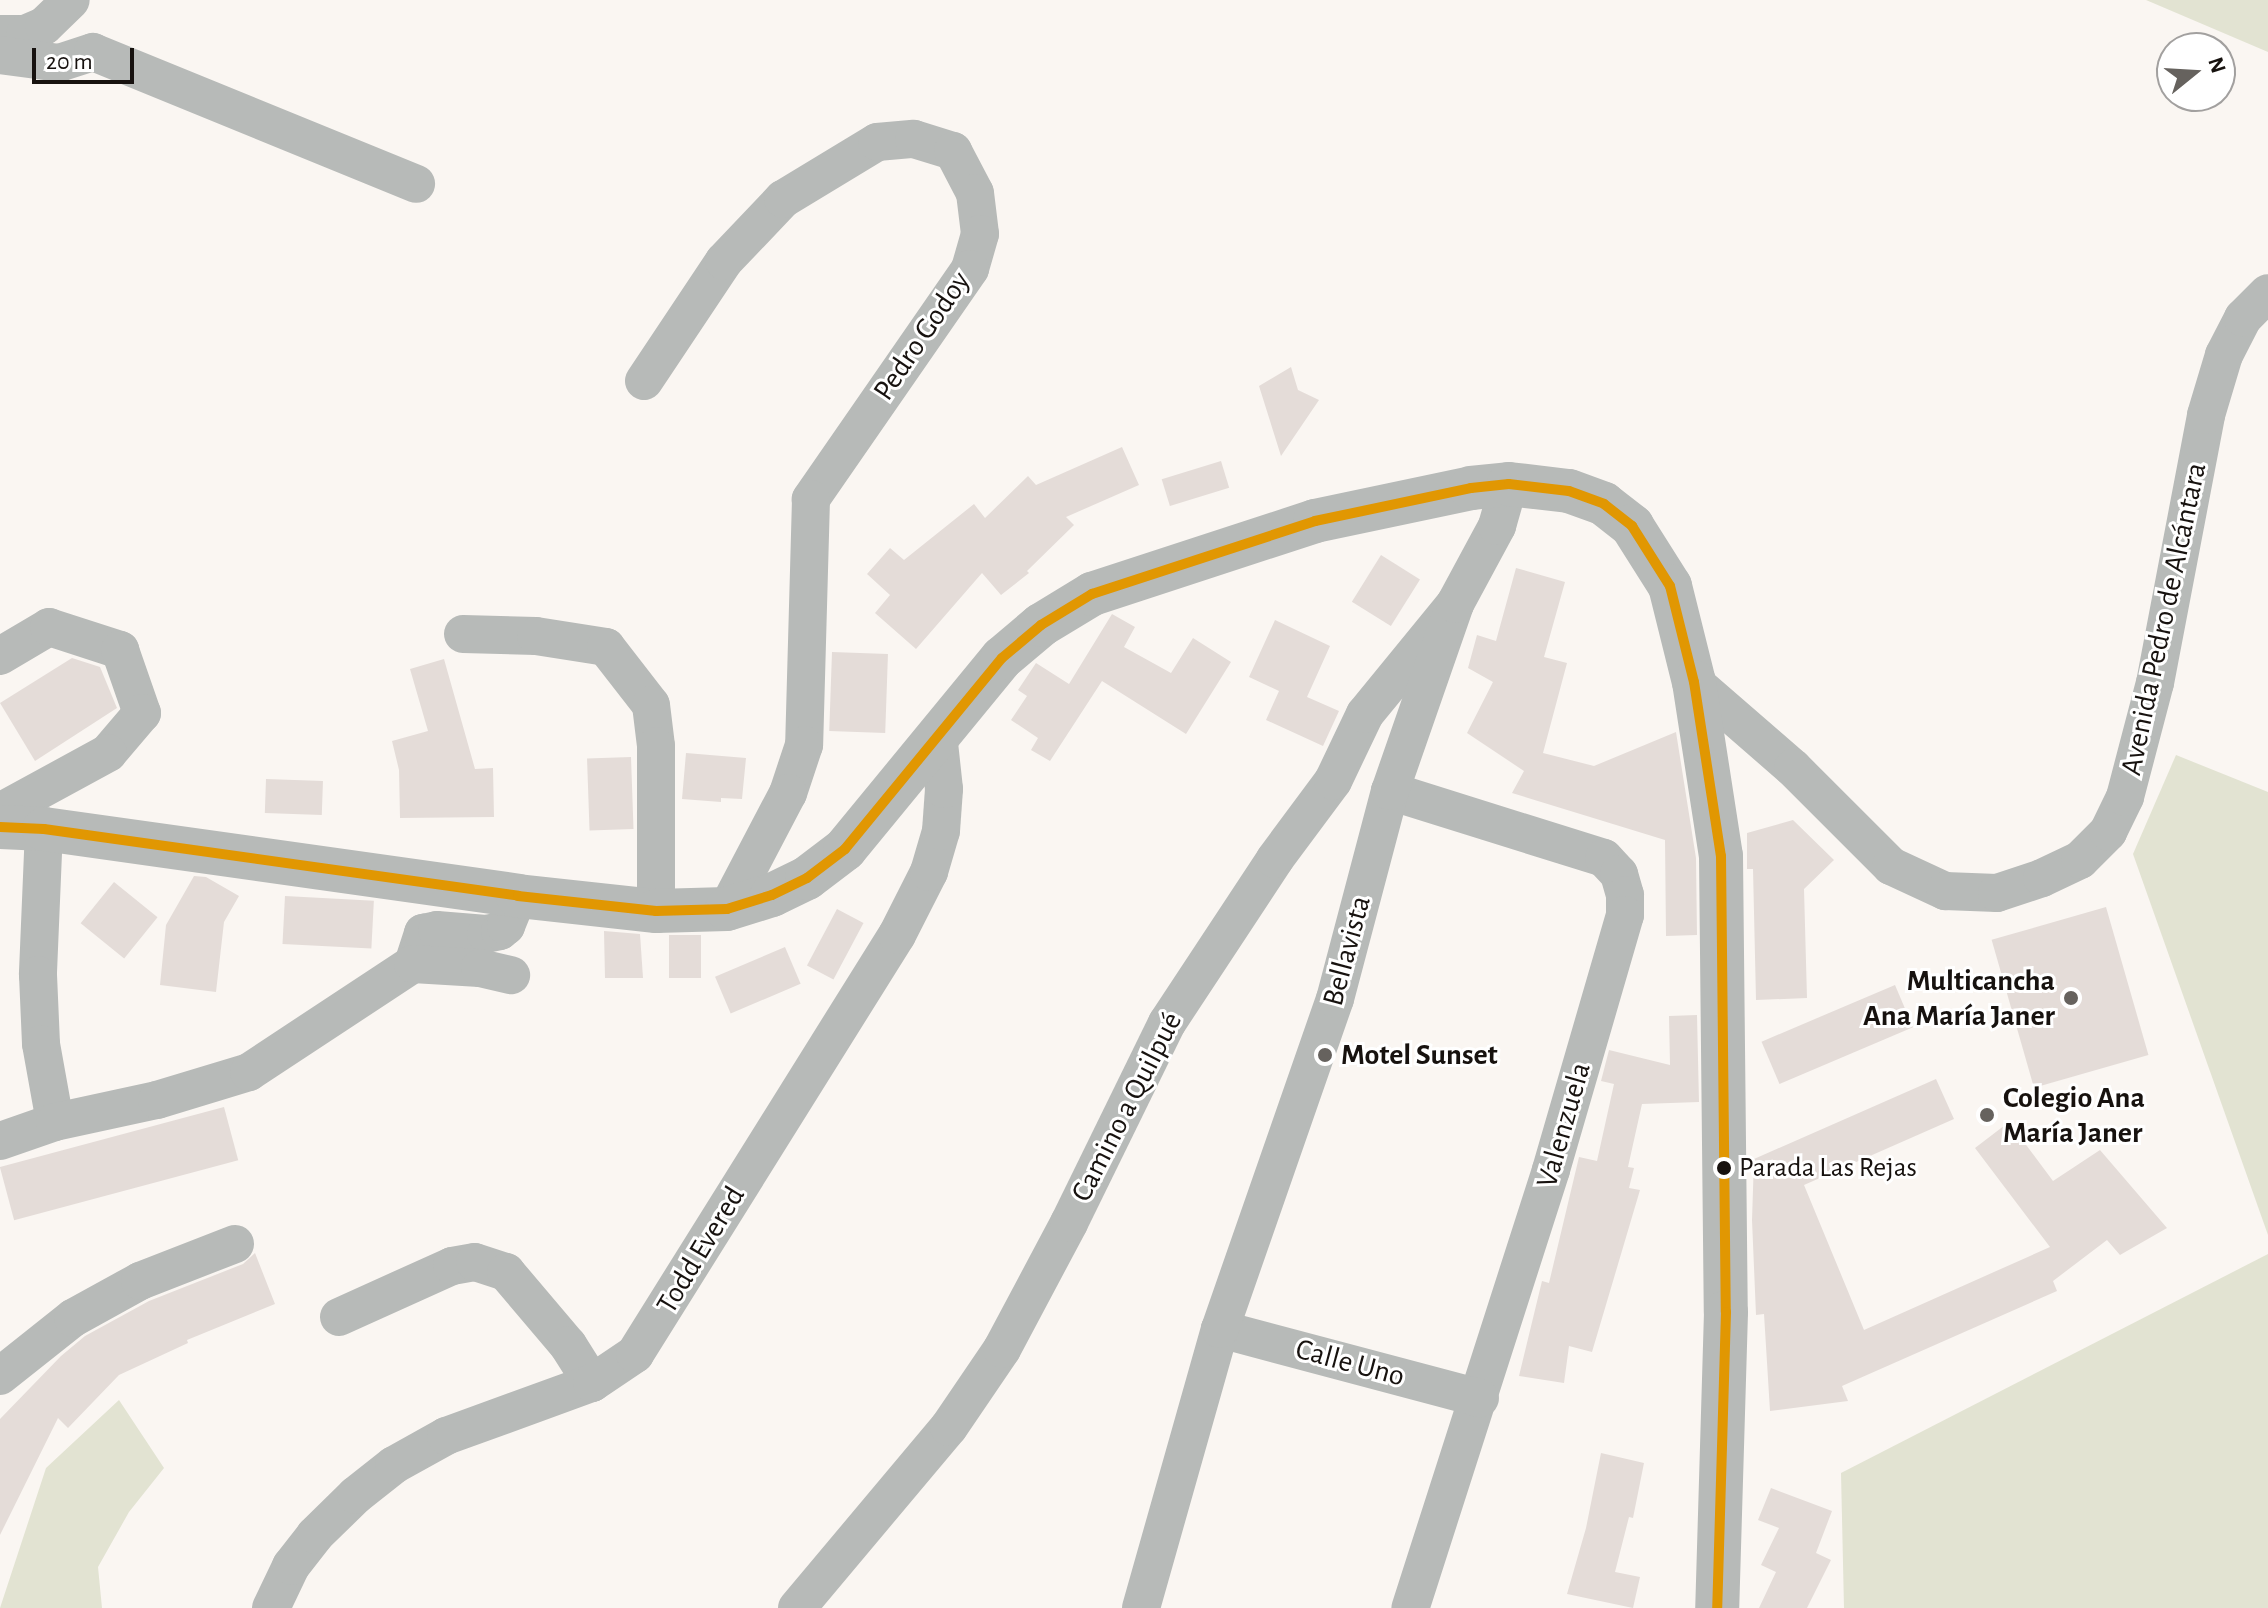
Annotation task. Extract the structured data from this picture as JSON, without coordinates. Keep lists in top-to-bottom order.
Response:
{
  "streets": {
    "street": [
      "Pedro Godoy",
      "Avenida Pedro de Alcántara",
      "Bellavista",
      "Camino a Quilpué",
      "Valenzuela",
      "Todd Evered",
      "Calle Uno"
    ]
  },
  "crossings": [
    ["Bellavista", "Camino a Quilpué"],
    ["Bellavista", "Valenzuela"],
    ["Bellavista", "Calle Uno"],
    ["Valenzuela", "Calle Uno"]
  ],
  "places": [
    "Multicancha Ana María Janer",
    "Motel Sunset",
    "Colegio Ana María Janer",
    "Parada Las Rejas"
  ],
  "scale_bar": "20 m",
  "north": "right"
}
